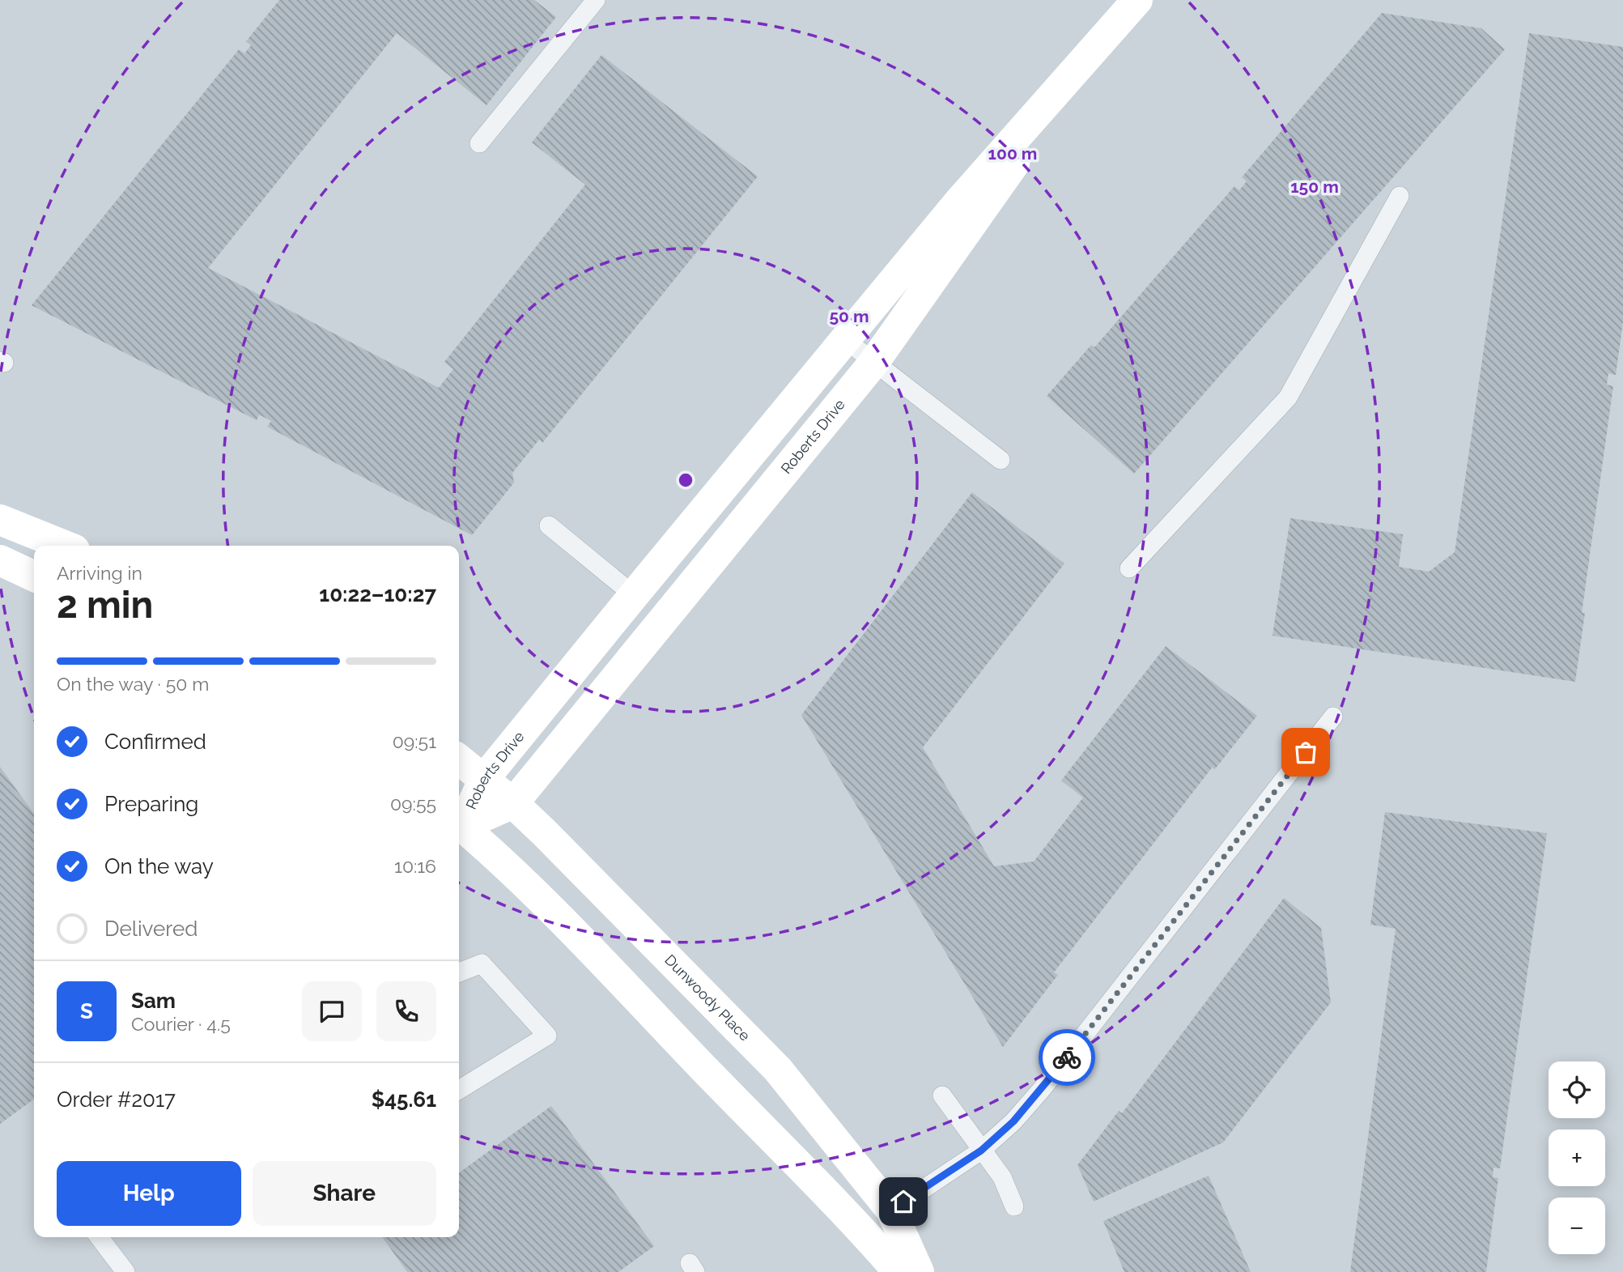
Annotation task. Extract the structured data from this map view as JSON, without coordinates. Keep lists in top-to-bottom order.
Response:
{
  "streets": {
    "street": ["Roberts Drive", "Dunwoody Place"]
  },
  "crossings": [
    ["Roberts Drive", "Dunwoody Place"]
  ],
  "page": {
    "heading": ["2 min", "Arriving in", "10:22–10:27"],
    "panel": [
      "Sam",
      "Courier · 4.5",
      "Order #2017",
      "$45.61"
    ],
    "bar": "On the way · 50 m",
    "list": [
      ["Confirmed", "09:51"],
      ["Preparing", "09:55"],
      ["On the way", "10:16"],
      "Delivered"
    ],
    "round": "S",
    "map_buttons": ["+", "−"],
    "buttons": ["Help", "Share"]
  },
  "rings": ["100 m", "150 m", "50 m"]
}
